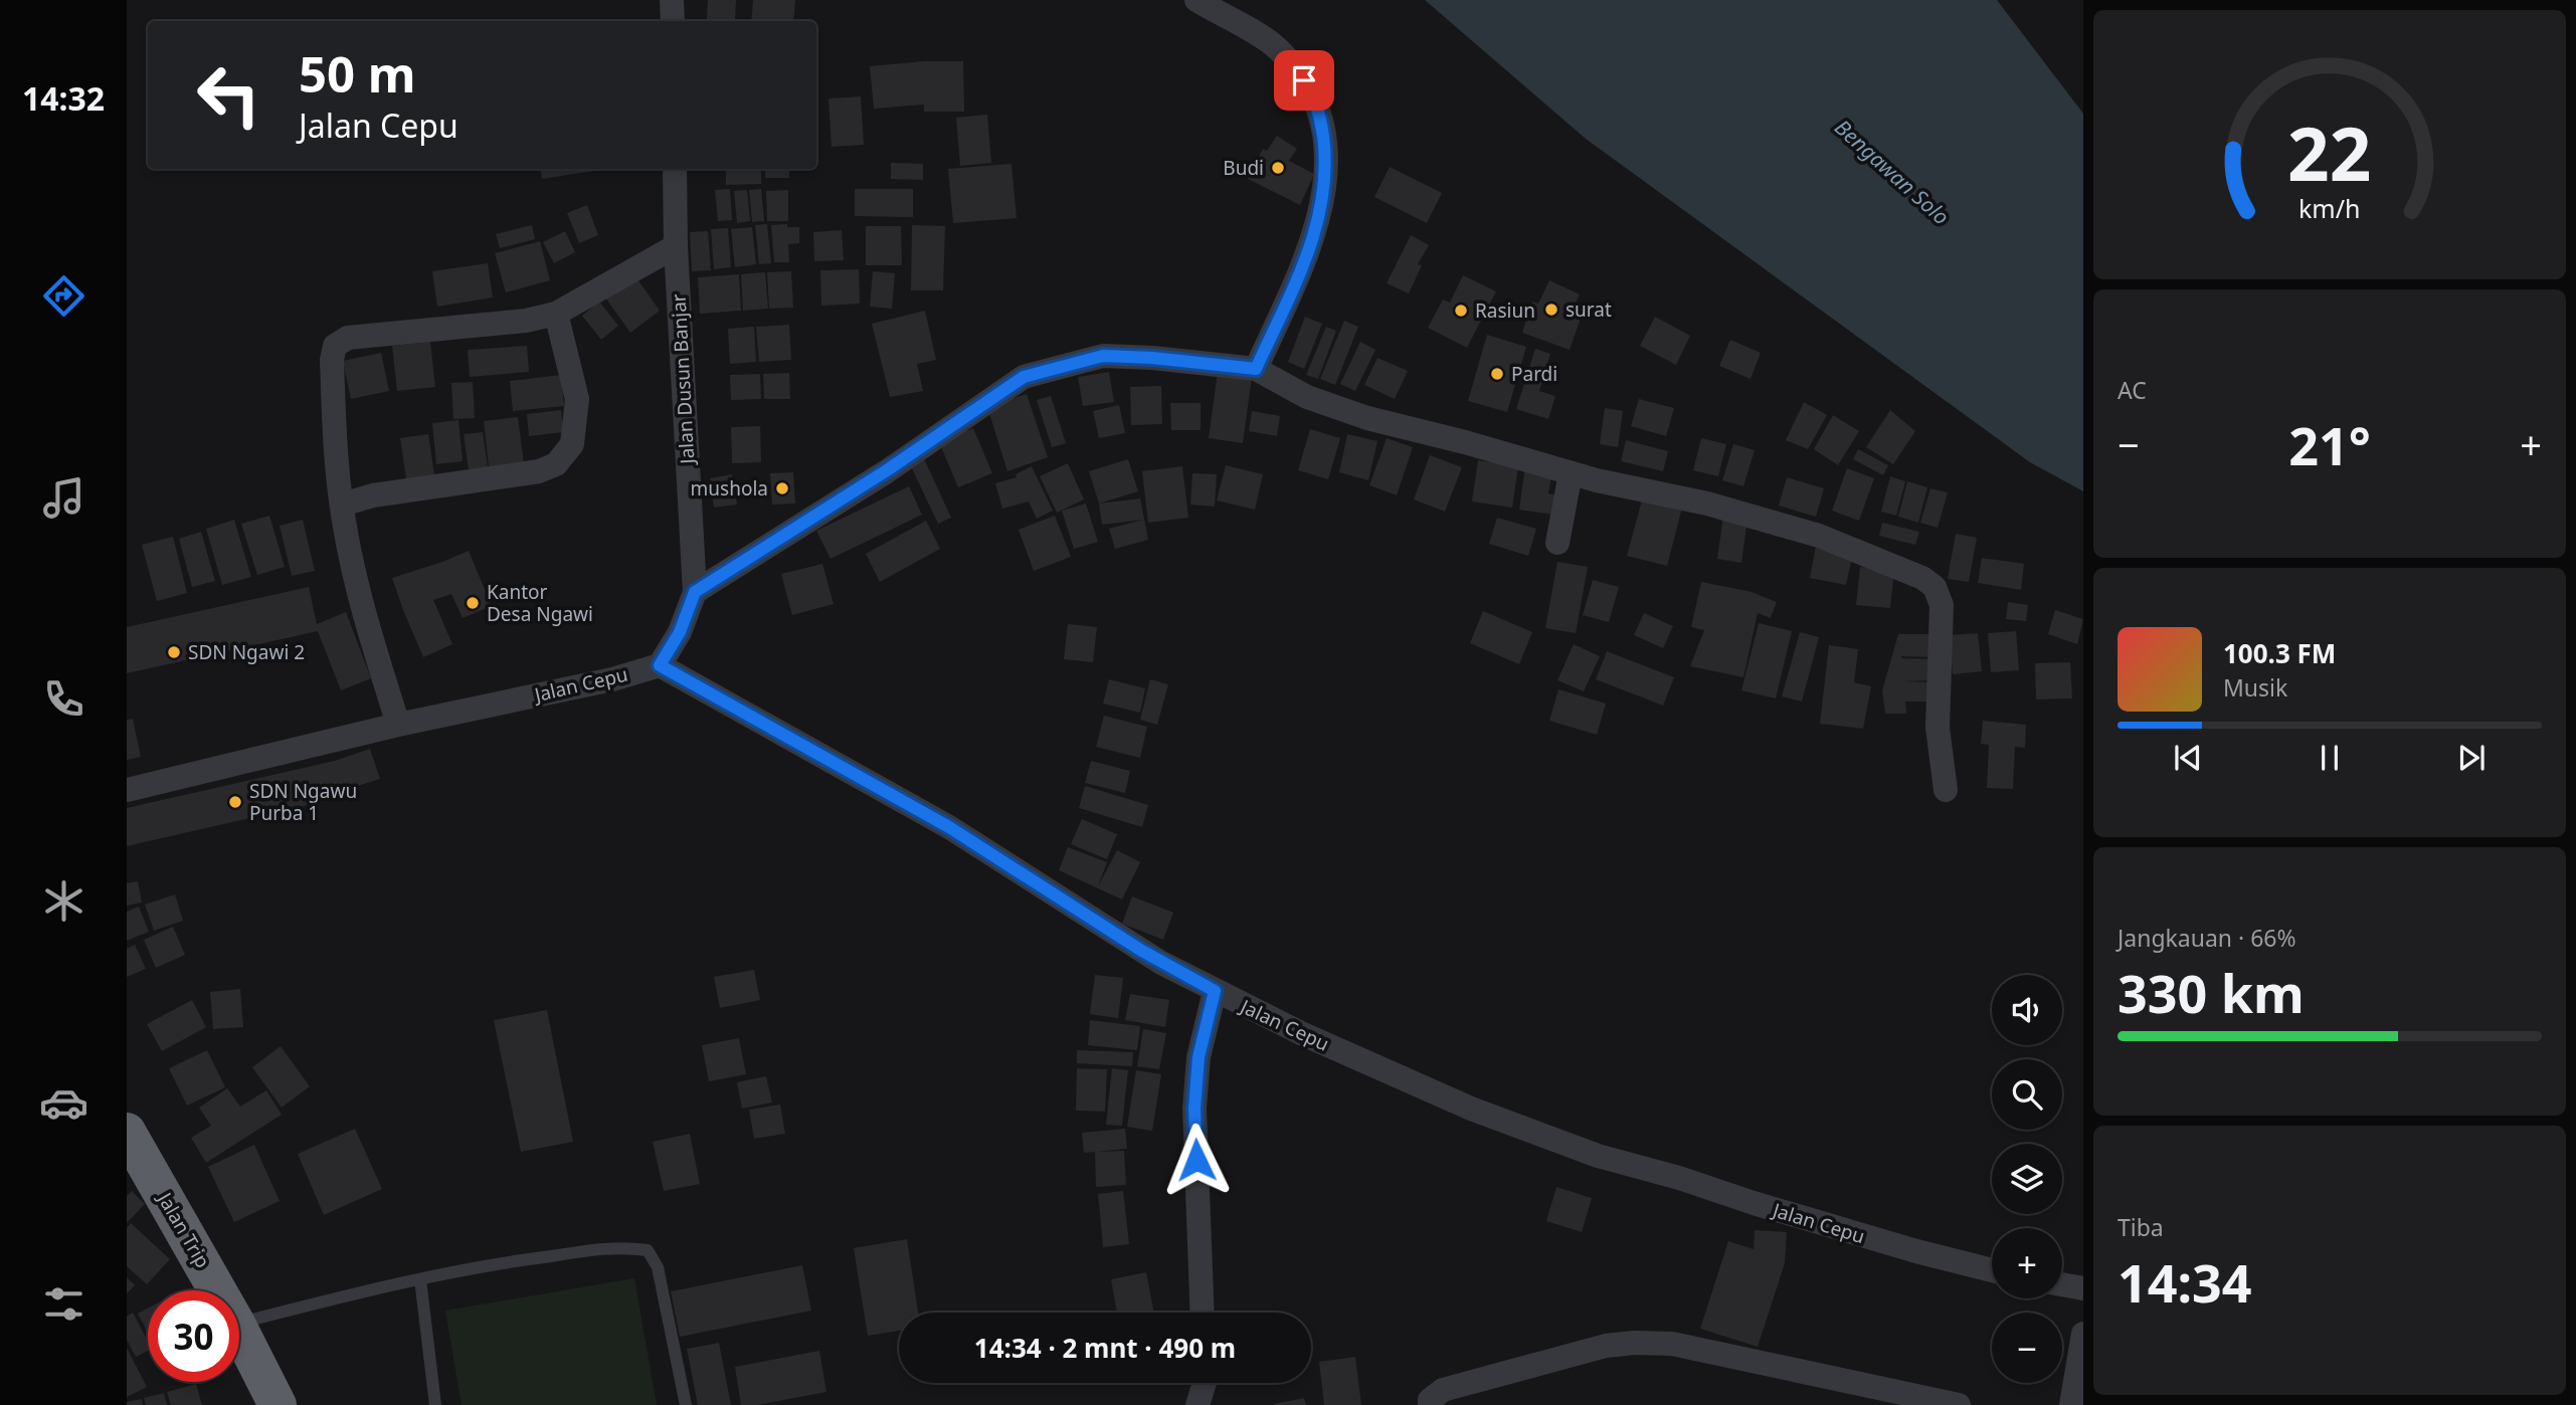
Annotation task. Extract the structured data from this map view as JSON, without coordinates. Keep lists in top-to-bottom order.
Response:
{
  "streets": {
    "highway": ["Jalan Trip"],
    "street": ["Jalan Dusun Banjar", "Jalan Cepu"]
  },
  "water": ["Bengawan Solo"],
  "places": [
    "Budi",
    "surat",
    "Rasiun",
    "Pardi",
    "mushola",
    "Kantor Desa Ngawi",
    "SDN Ngawi 2",
    "SDN Ngawu Purba 1"
  ],
  "page": {
    "tabs": "14:32",
    "turn": ["50 m", "Jalan Cepu"],
    "tile": [
      "AC",
      ["Jangkauan · 66%", "330 km"],
      ["Tiba", "14:34"]
    ],
    "heat": ["−", "21°", "+"],
    "song": ["100.3 FM", "Musik"],
    "map_buttons": ["+", "−"],
    "limit": "30",
    "trip": "14:34 · 2 mnt · 490 m",
    "gauge": ["22", "km/h"]
  }
}
